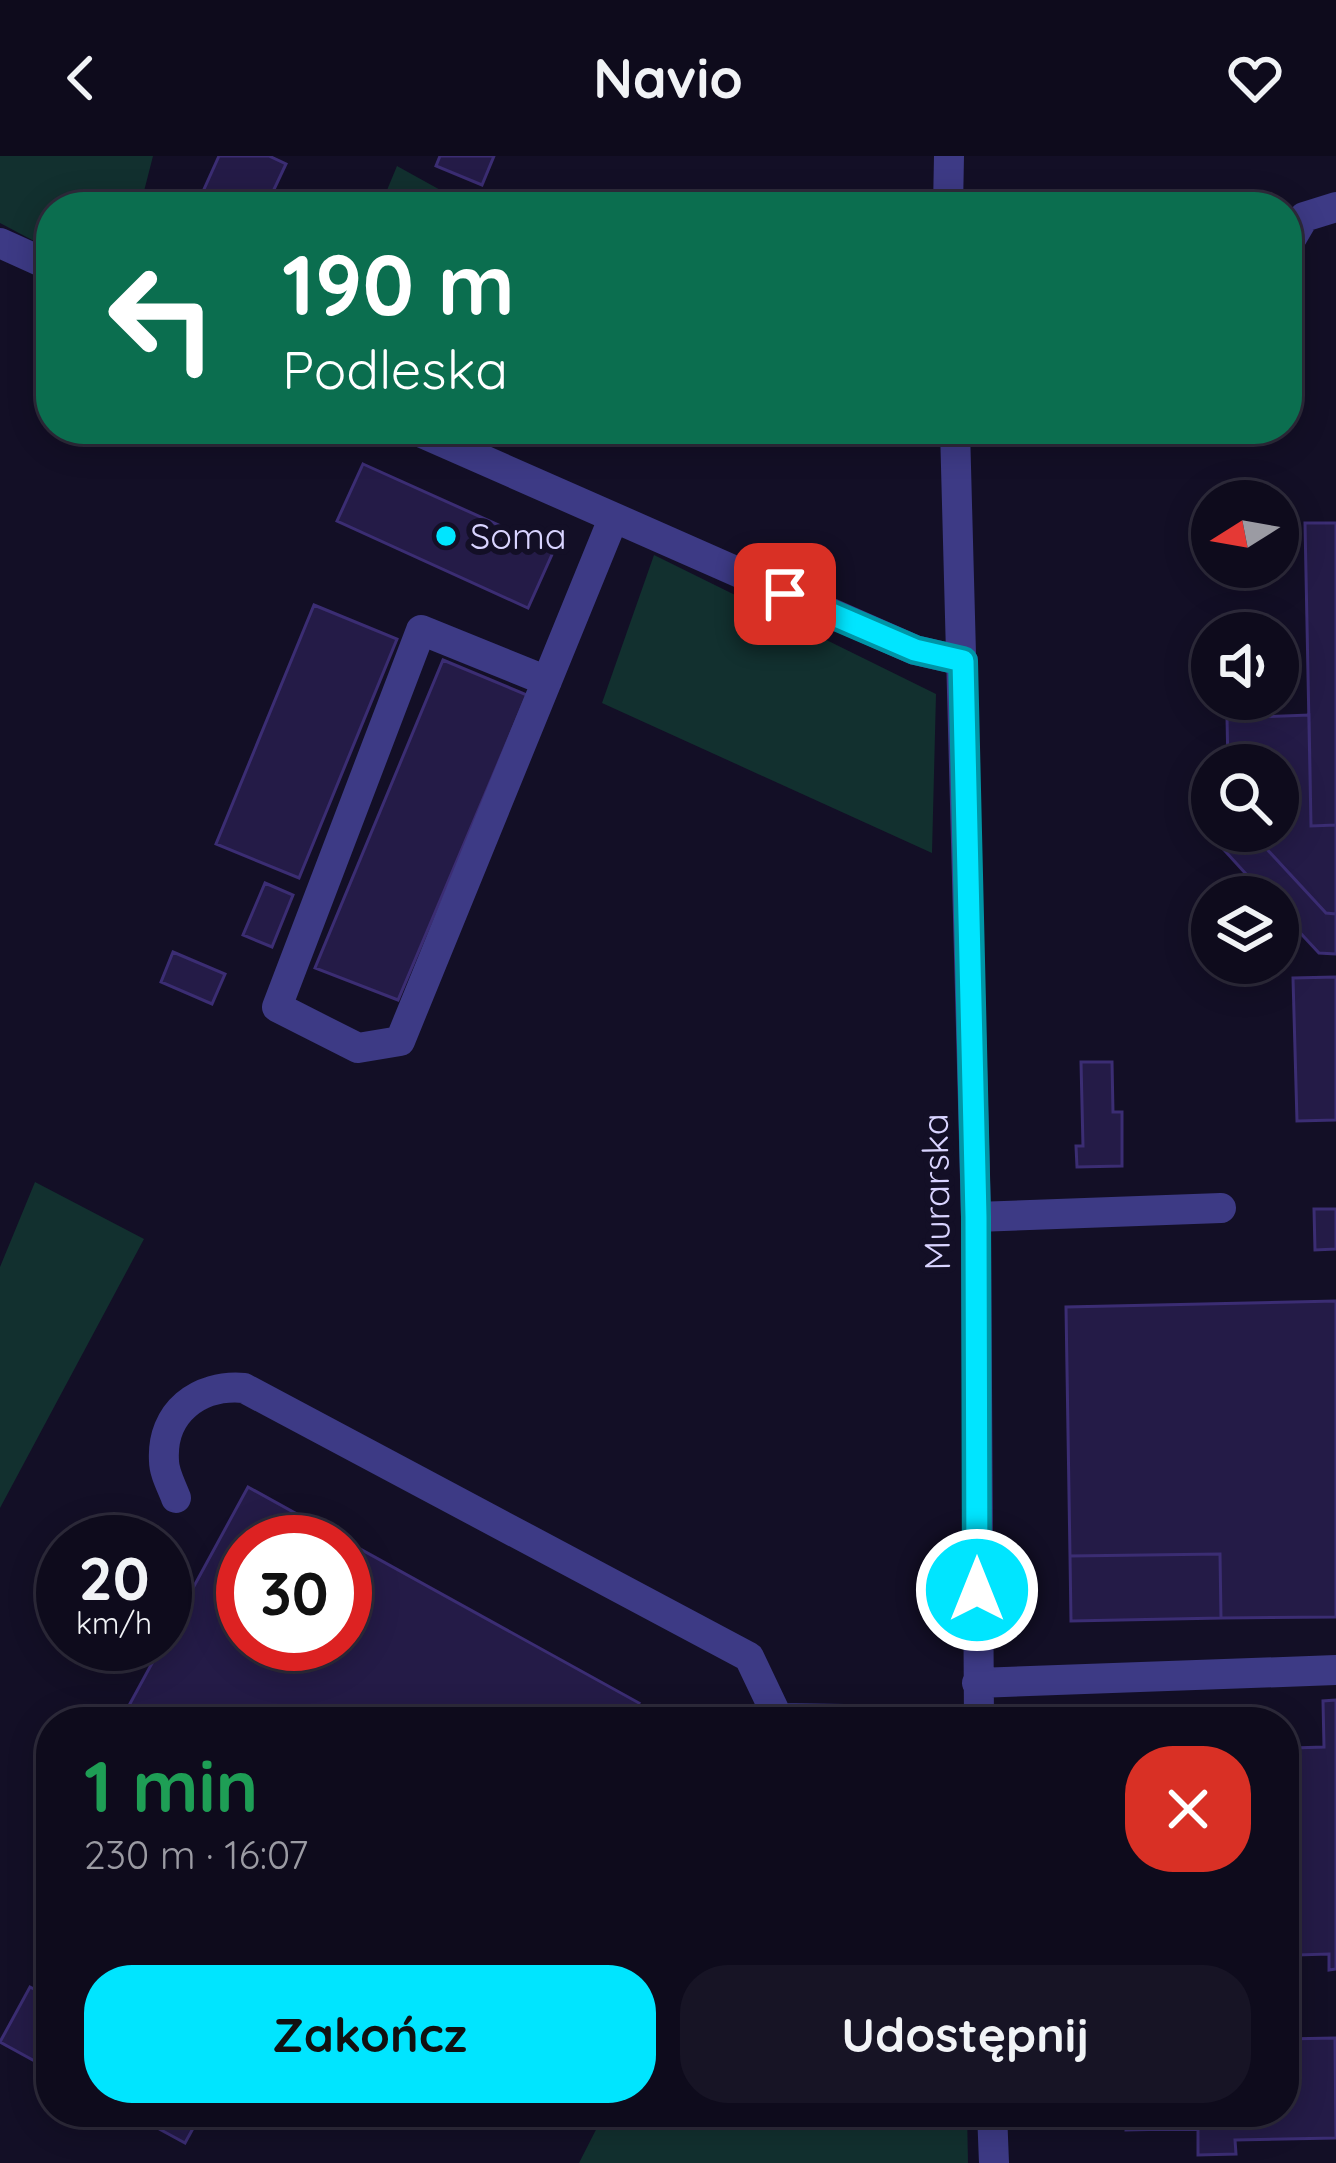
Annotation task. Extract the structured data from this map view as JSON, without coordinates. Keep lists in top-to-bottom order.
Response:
{
  "streets": {
    "street": ["Murarska"]
  },
  "places": ["Soma"],
  "north": "left",
  "page": {
    "header": "Navio",
    "turn": ["190 m", "Podleska"],
    "speed": "20 km/h",
    "limit": "30",
    "heading": ["1 min", "230 m · 16:07"],
    "buttons": ["Zakończ", "Udostępnij"]
  }
}
